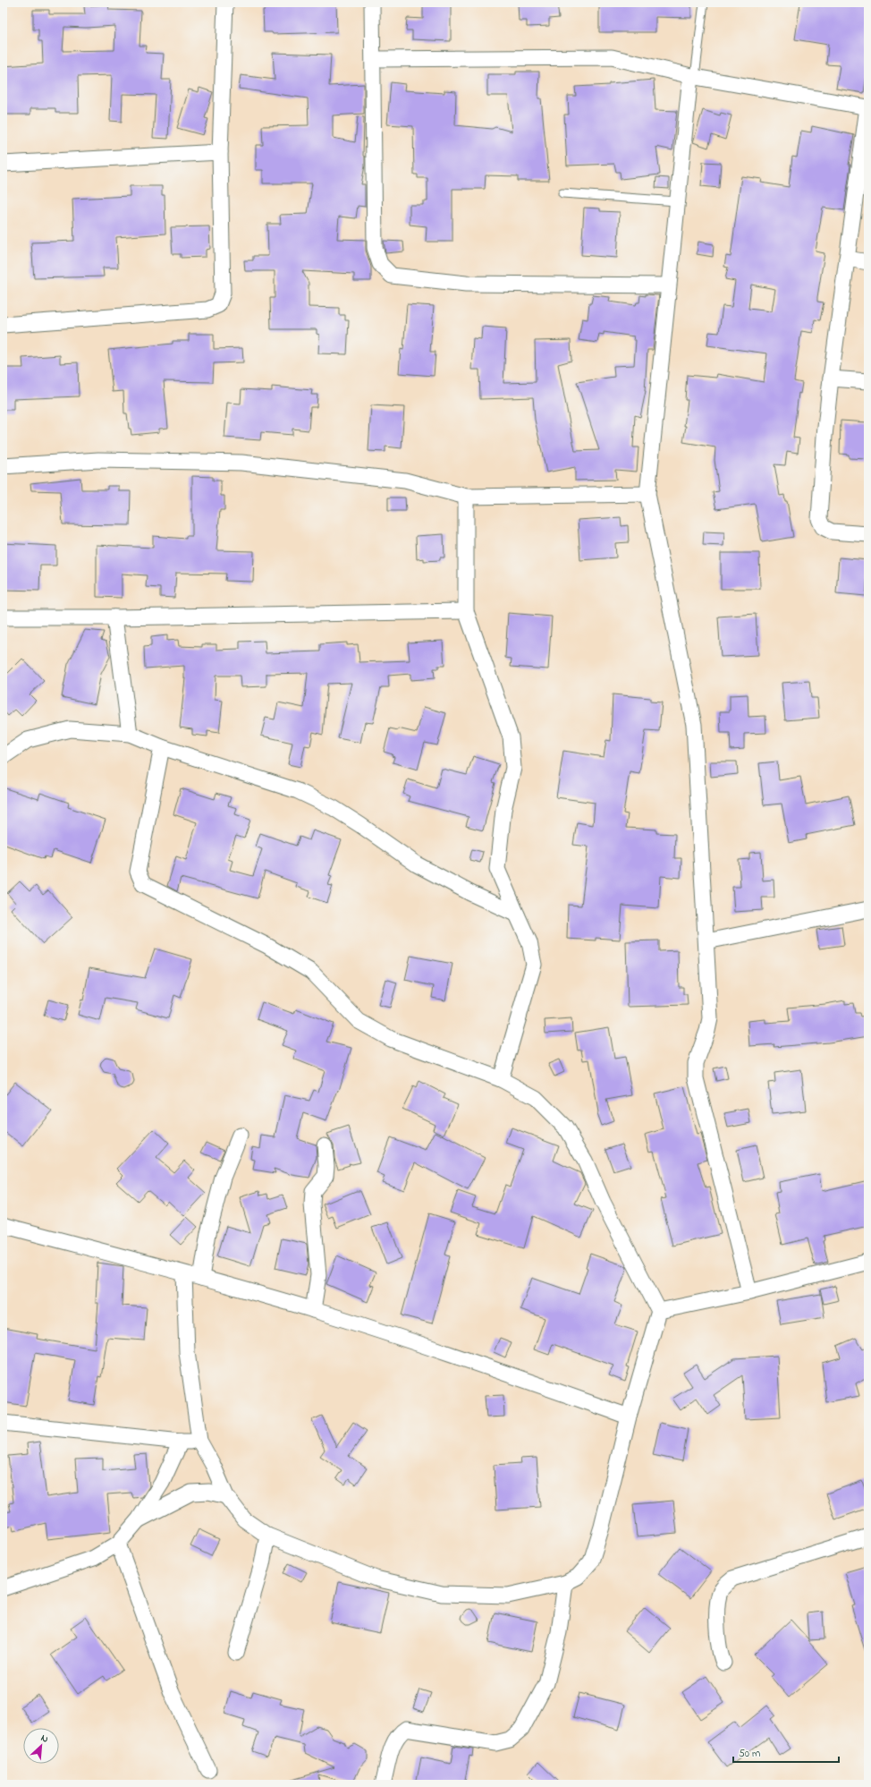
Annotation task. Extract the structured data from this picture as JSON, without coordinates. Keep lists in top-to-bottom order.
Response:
{
  "scale_bar": "50 m",
  "north": "top right"
}
